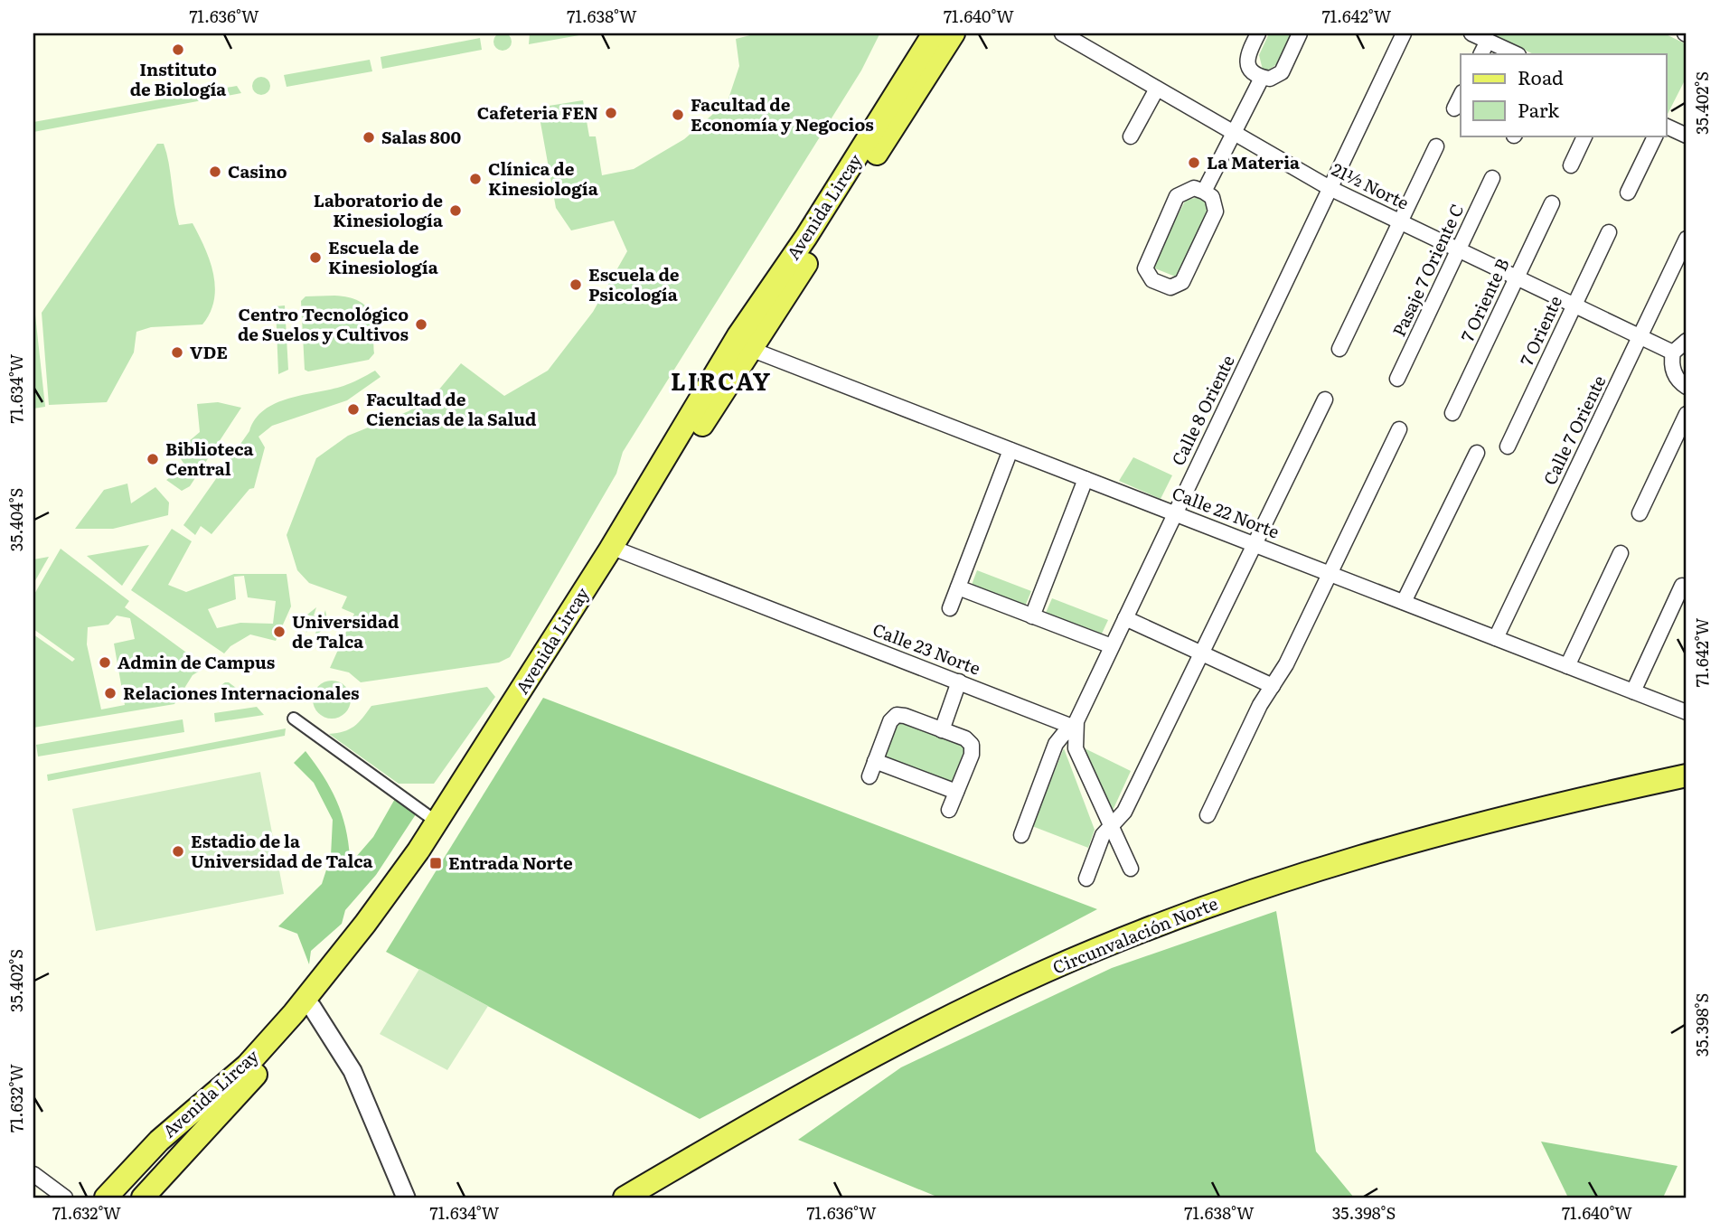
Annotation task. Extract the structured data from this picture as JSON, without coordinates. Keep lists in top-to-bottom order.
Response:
{
  "streets": {
    "main road": ["Avenida Lircay", "Circunvalación Norte"],
    "street": [
      "21½ Norte",
      "Pasaje 7 Oriente C",
      "7 Oriente B",
      "7 Oriente",
      "Calle 8 Oriente",
      "Calle 7 Oriente",
      "Calle 22 Norte",
      "Calle 23 Norte"
    ]
  },
  "crossings": [
    ["21½ Norte", "Pasaje 7 Oriente C"],
    ["21½ Norte", "7 Oriente B"],
    ["21½ Norte", "7 Oriente"],
    ["21½ Norte", "Calle 8 Oriente"],
    ["21½ Norte", "Calle 7 Oriente"],
    ["Avenida Lircay", "Calle 22 Norte"],
    ["Avenida Lircay", "Calle 23 Norte"],
    ["Calle 8 Oriente", "Calle 22 Norte"],
    ["Calle 8 Oriente", "Calle 23 Norte"],
    ["Calle 7 Oriente", "Calle 22 Norte"]
  ],
  "districts": ["LIRCAY"],
  "places": {
    "other": [
      "Instituto de Biología",
      "Cafeteria FEN",
      "Facultad de Economía y Negocios",
      "Salas 800",
      "La Materia",
      "Casino",
      "Clínica de Kinesiología",
      "Laboratorio de Kinesiología",
      "Escuela de Kinesiología",
      "Escuela de Psicología",
      "Centro Tecnológico de Suelos y Cultivos",
      "VDE",
      "Facultad de Ciencias de la Salud",
      "Biblioteca Central",
      "Universidad de Talca",
      "Admin de Campus",
      "Relaciones Internacionales",
      "Estadio de la Universidad de Talca"
    ],
    "transit": ["Entrada Norte"]
  },
  "legend": ["Road", "Park"],
  "coordinates": [
    "71.636°W",
    "71.638°W",
    "71.640°W",
    "71.642°W",
    "35.402°S",
    "71.634°W",
    "35.404°S",
    "35.398°S",
    "71.632°W"
  ]
}
